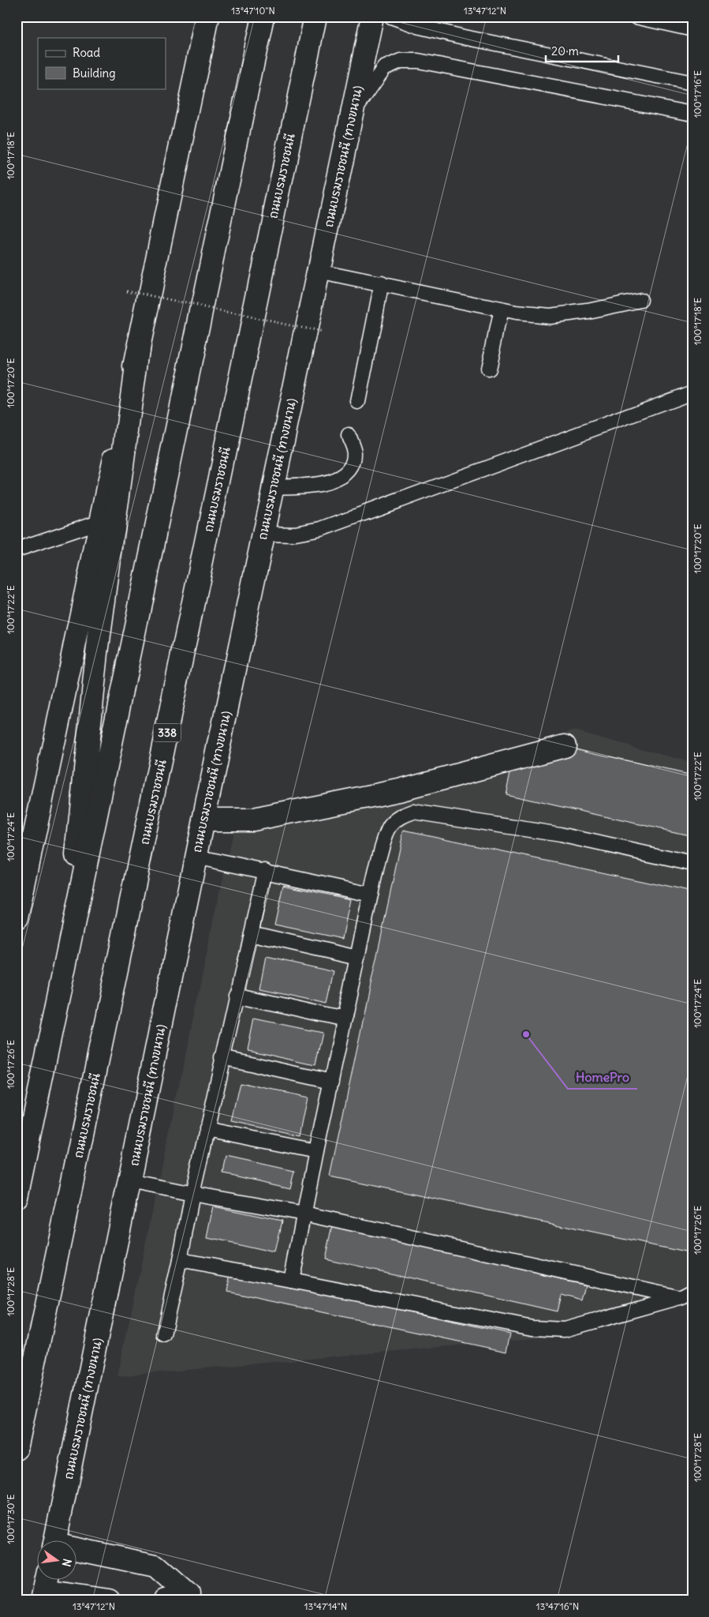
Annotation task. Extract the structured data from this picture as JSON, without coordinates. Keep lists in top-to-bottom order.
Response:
{
  "streets": {
    "main road": ["ถนนบรมราชชนนี (ทางขนาน)", "ถนนบรมราชชนนี", "338"]
  },
  "places": ["HomePro"],
  "legend": ["Road", "Building"],
  "scale_bar": "20 m",
  "north": "right",
  "coordinates": [
    "13°47'10\"N",
    "13°47'12\"N",
    "100°17'16\"E",
    "100°17'18\"E",
    "100°17'20\"E",
    "100°17'22\"E",
    "100°17'24\"E",
    "100°17'26\"E",
    "100°17'28\"E",
    "100°17'30\"E",
    "13°47'14\"N",
    "13°47'16\"N"
  ]
}
